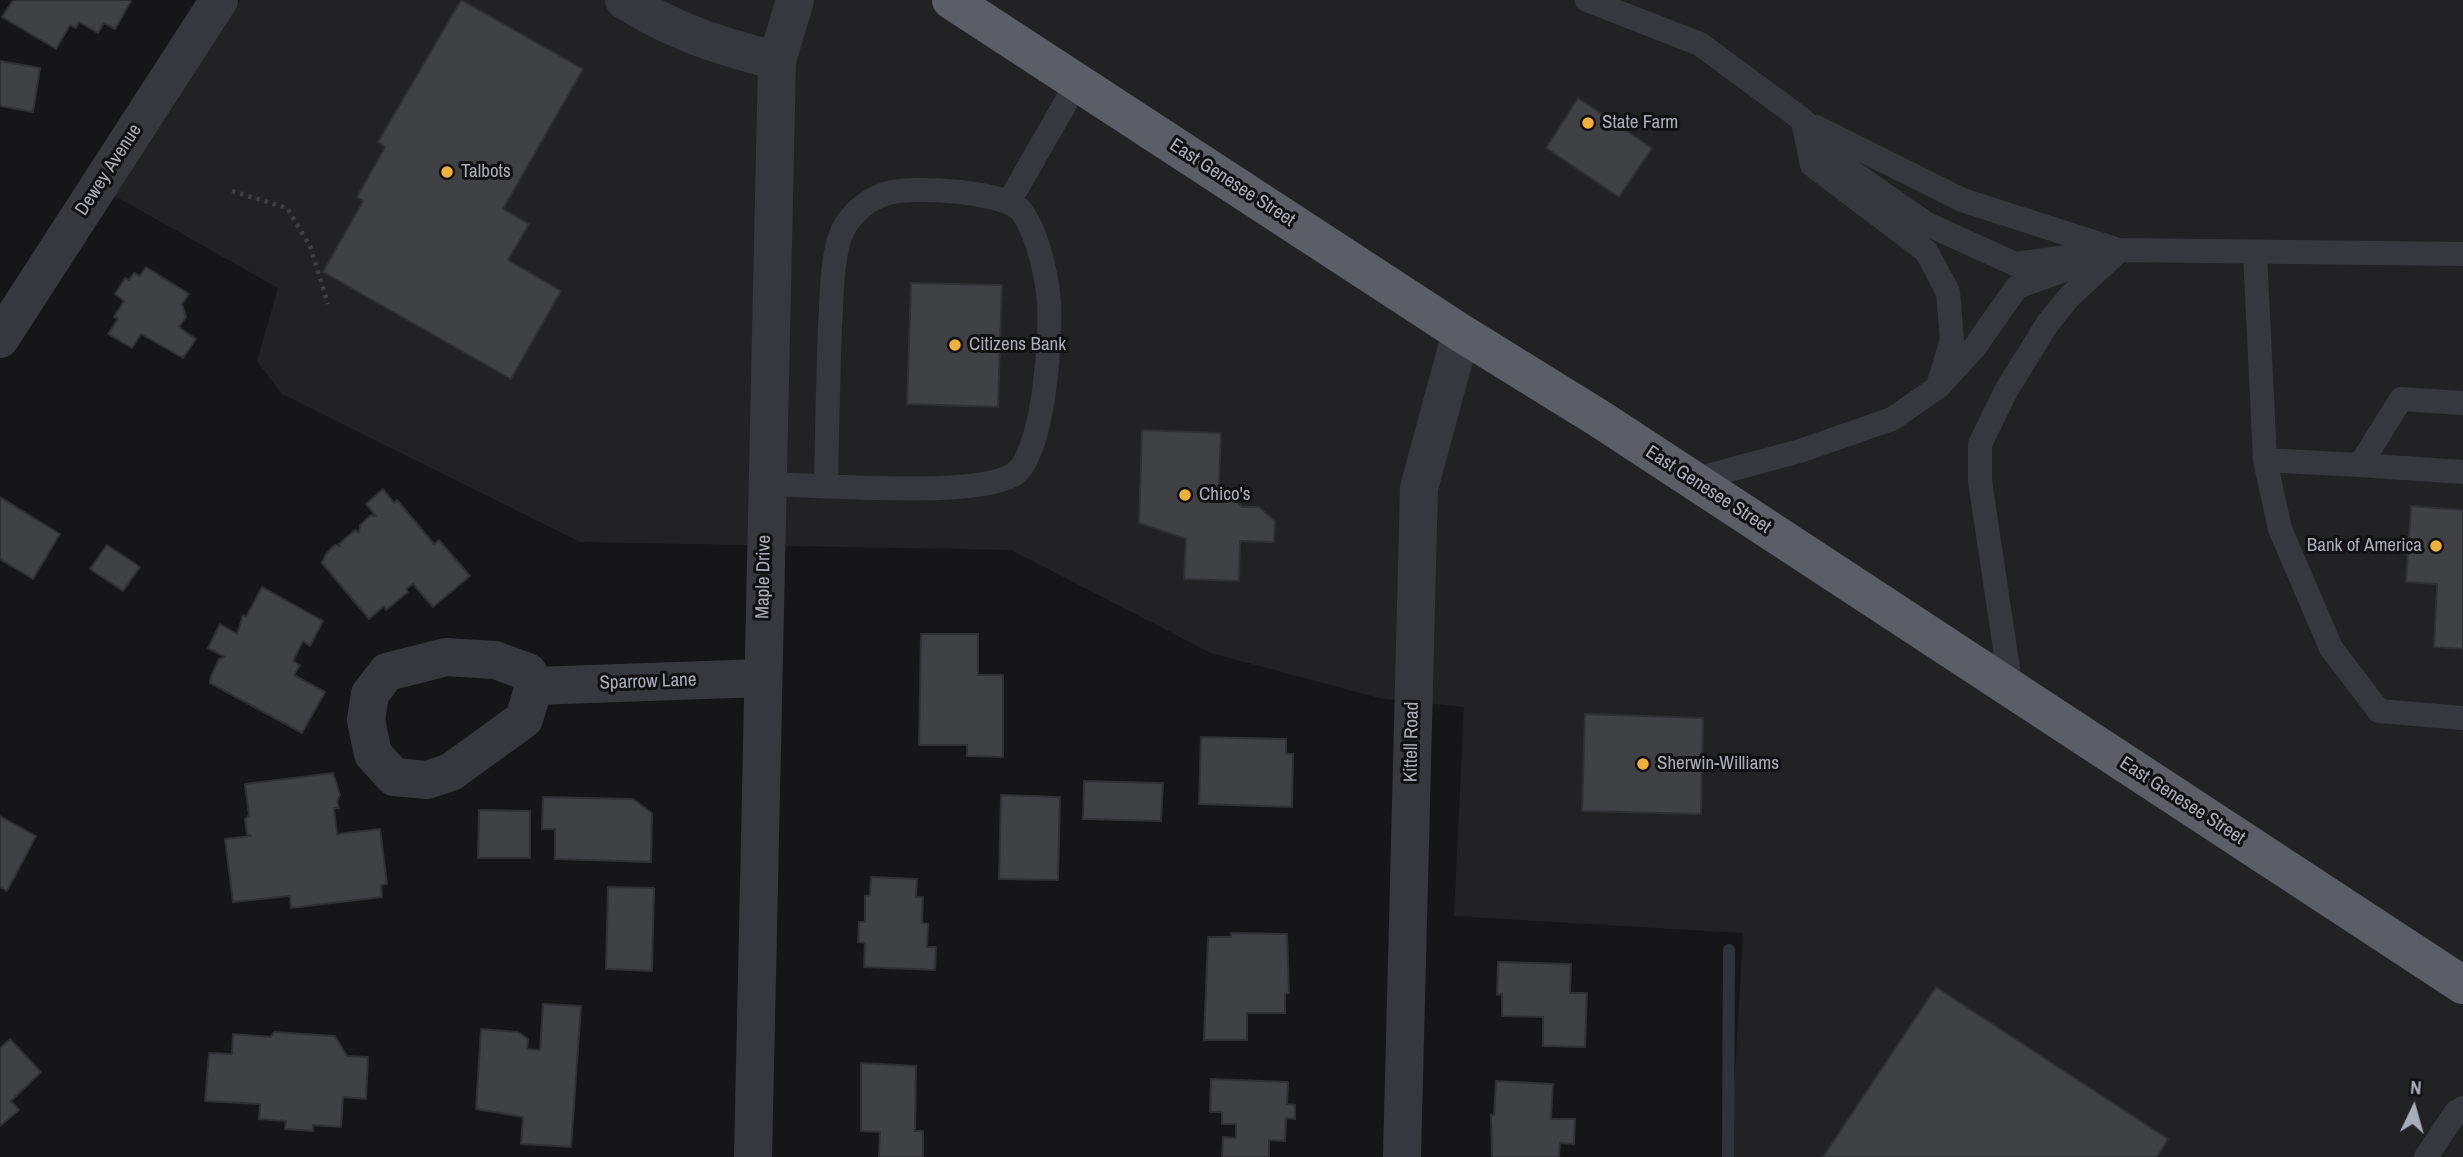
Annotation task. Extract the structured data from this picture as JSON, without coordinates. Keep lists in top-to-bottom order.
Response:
{
  "streets": {
    "highway": ["East Genesee Street"],
    "street": [
      "Dewey Avenue",
      "Maple Drive",
      "Sparrow Lane",
      "Kittell Road"
    ]
  },
  "crossings": [
    ["East Genesee Street", "Kittell Road"],
    ["Maple Drive", "Sparrow Lane"]
  ],
  "places": [
    "State Farm",
    "Talbots",
    "Citizens Bank",
    "Chico's",
    "Bank of America",
    "Sherwin-Williams"
  ],
  "north": "top"
}
